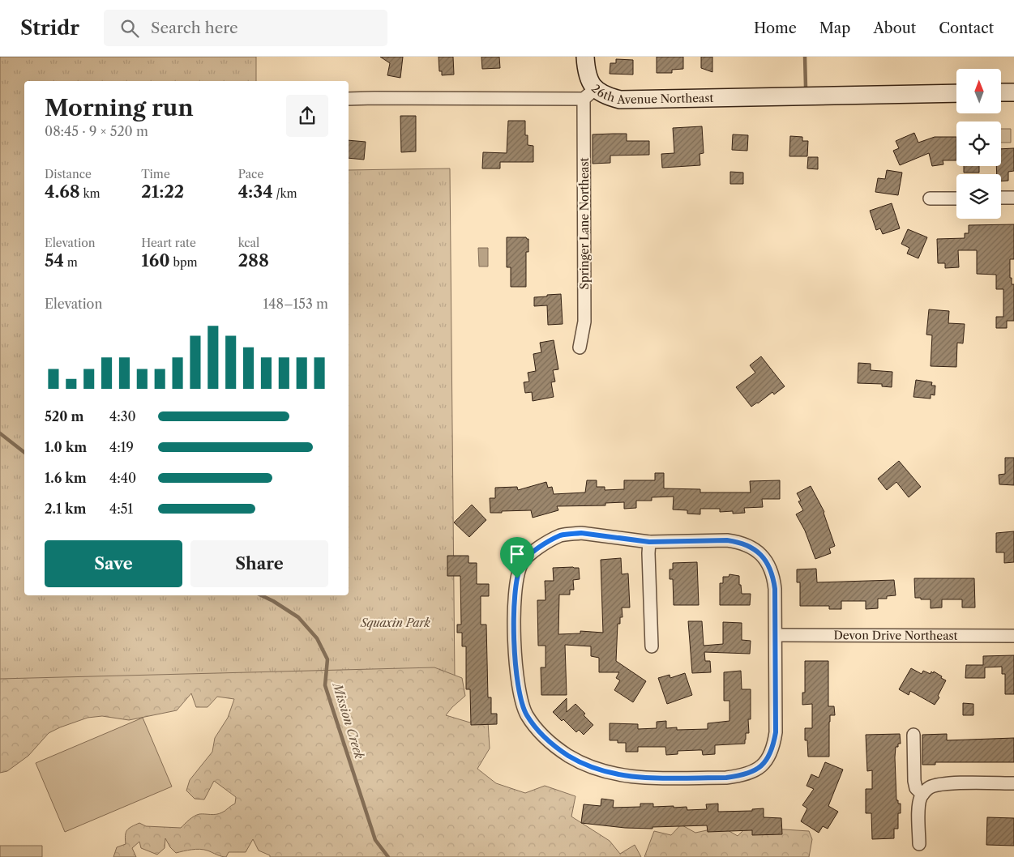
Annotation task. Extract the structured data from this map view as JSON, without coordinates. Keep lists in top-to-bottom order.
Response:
{
  "streets": {
    "street": ["26th Avenue Northeast", "Springer Lane Northeast", "Devon Drive Northeast"]
  },
  "crossings": [
    ["26th Avenue Northeast", "Springer Lane Northeast"]
  ],
  "water": ["Mission Creek"],
  "parks": ["Squaxin Park"],
  "north": "top",
  "page": {
    "header": "Stridr",
    "search": "Search here",
    "nav": [
      "Home",
      "Map",
      "About",
      "Contact"
    ],
    "heading": ["Morning run", "08:45 · 9 × 520 m"],
    "stats": [
      ["Distance", "4.68 km"],
      ["Time", "21:22"],
      ["Pace", "4:34 /km"],
      ["Elevation", "54 m"],
      ["Heart rate", "160 bpm"],
      ["kcal", "288"]
    ],
    "chart": ["Elevation", "148–153 m"],
    "list": [
      {
        "name": "520 m",
        "note": "4:30"
      },
      {
        "name": "1.0 km",
        "note": "4:19"
      },
      {
        "name": "1.6 km",
        "note": "4:40"
      },
      {
        "name": "2.1 km",
        "note": "4:51"
      }
    ],
    "buttons": ["Save", "Share"]
  }
}
